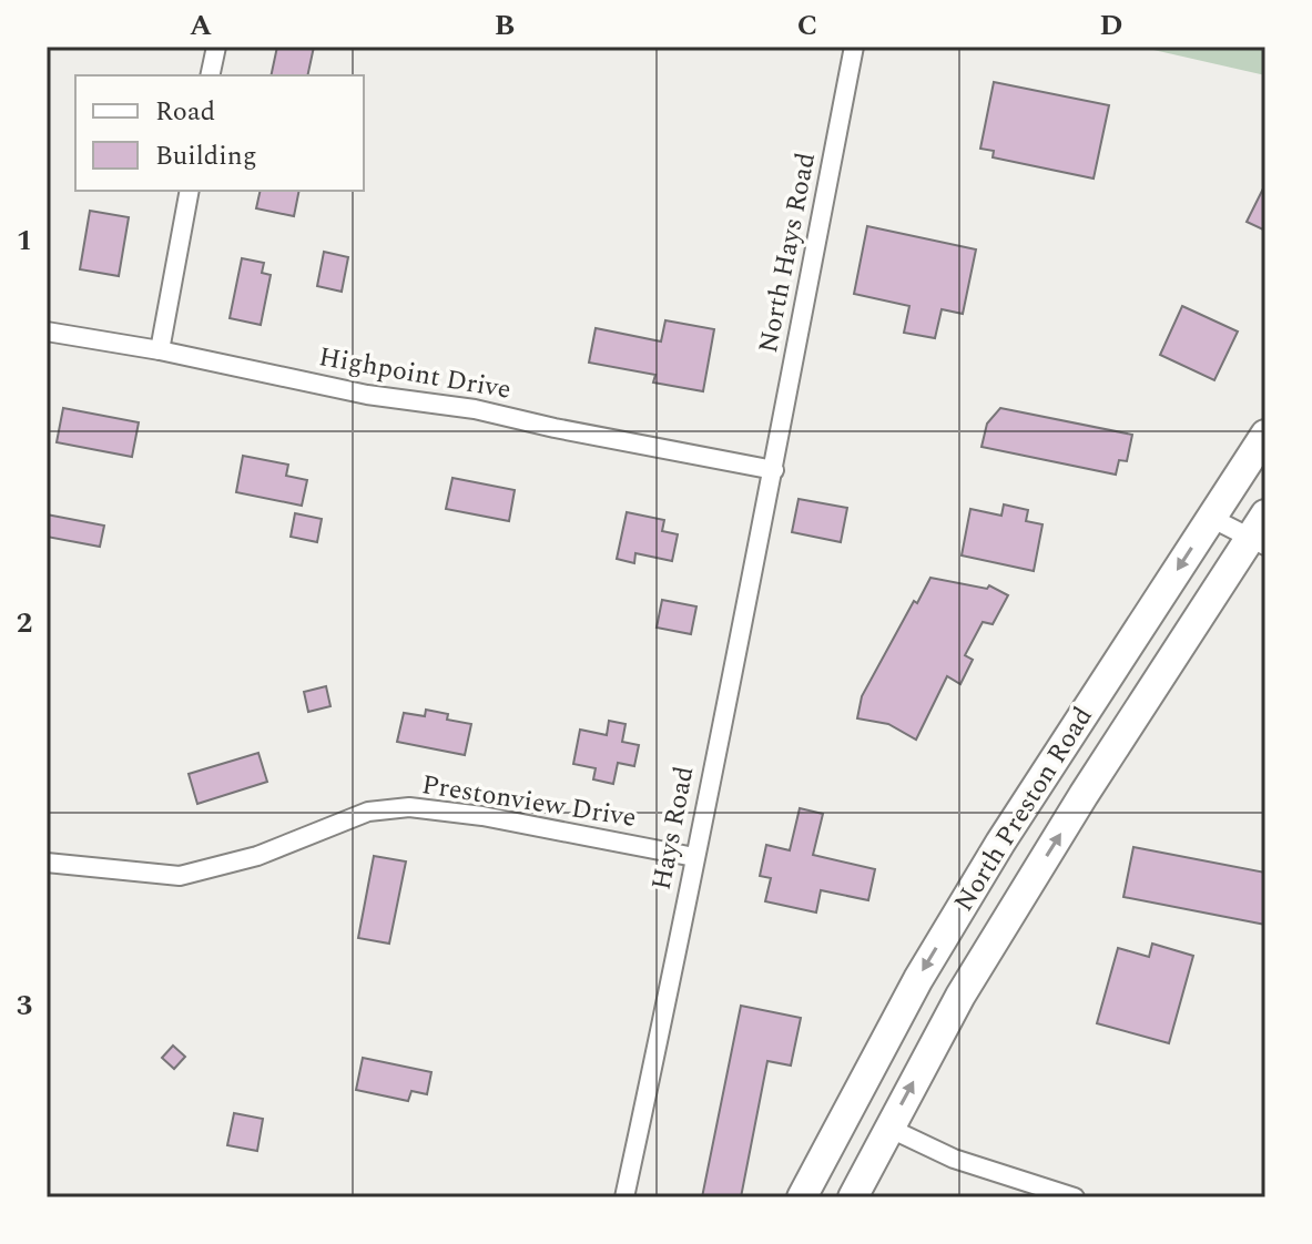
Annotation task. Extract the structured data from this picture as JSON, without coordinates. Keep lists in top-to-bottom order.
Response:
{
  "streets": {
    "main road": ["North Preston Road"],
    "street": [
      "North Hays Road",
      "Highpoint Drive",
      "Prestonview Drive",
      "Hays Road"
    ]
  },
  "crossings": [
    ["North Hays Road", "Highpoint Drive"],
    ["North Hays Road", "Hays Road"],
    ["Highpoint Drive", "Hays Road"],
    ["Prestonview Drive", "Hays Road"]
  ],
  "legend": ["Road", "Building"],
  "grid": {
    "columns": [
      "A",
      "B",
      "C",
      "D"
    ],
    "rows": ["1", "2", "3"]
  }
}
